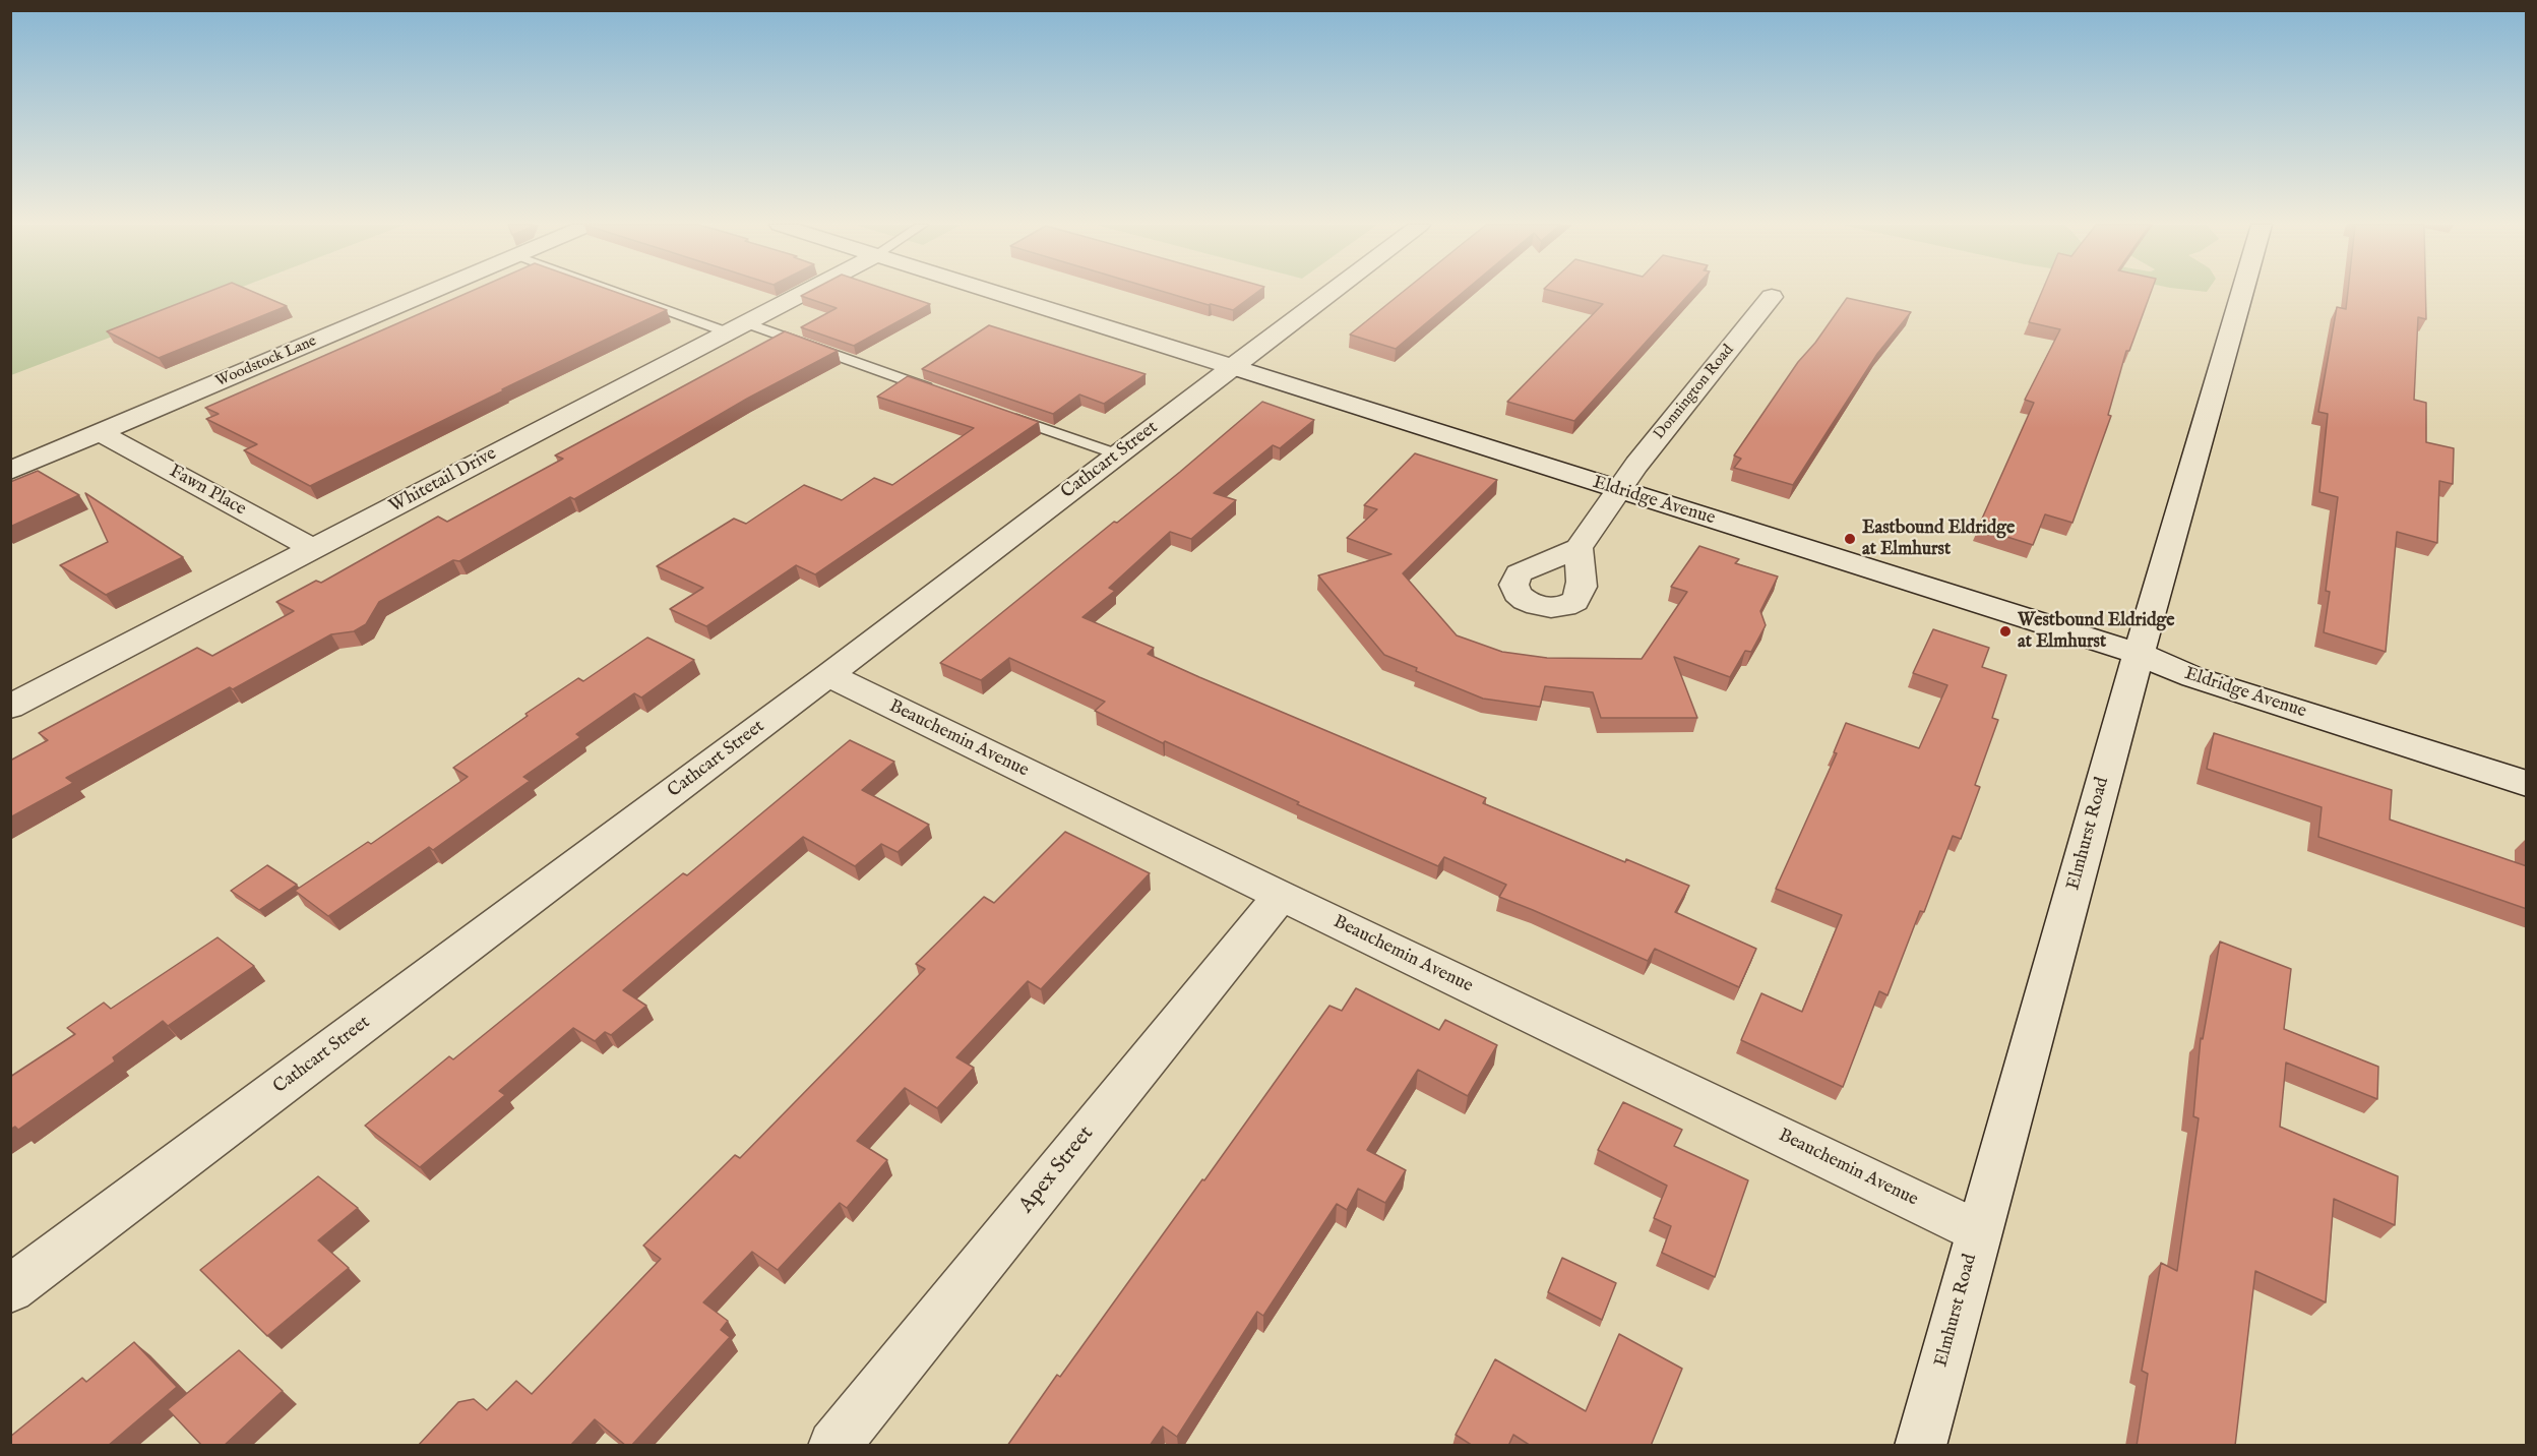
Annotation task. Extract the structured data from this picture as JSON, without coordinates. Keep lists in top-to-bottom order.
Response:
{
  "streets": {
    "street": [
      "Woodstock Lane",
      "Donnington Road",
      "Cathcart Street",
      "Whitetail Drive",
      "Fawn Place",
      "Eldridge Avenue",
      "Beauchemin Avenue",
      "Elmhurst Road",
      "Apex Street"
    ]
  },
  "crossings": [
    ["Woodstock Lane", "Fawn Place"],
    ["Donnington Road", "Eldridge Avenue"],
    ["Cathcart Street", "Eldridge Avenue"],
    ["Cathcart Street", "Beauchemin Avenue"],
    ["Whitetail Drive", "Fawn Place"],
    ["Eldridge Avenue", "Elmhurst Road"],
    ["Beauchemin Avenue", "Elmhurst Road"],
    ["Beauchemin Avenue", "Apex Street"]
  ],
  "places": ["Eastbound Eldridge at Elmhurst", "Westbound Eldridge at Elmhurst"]
}
